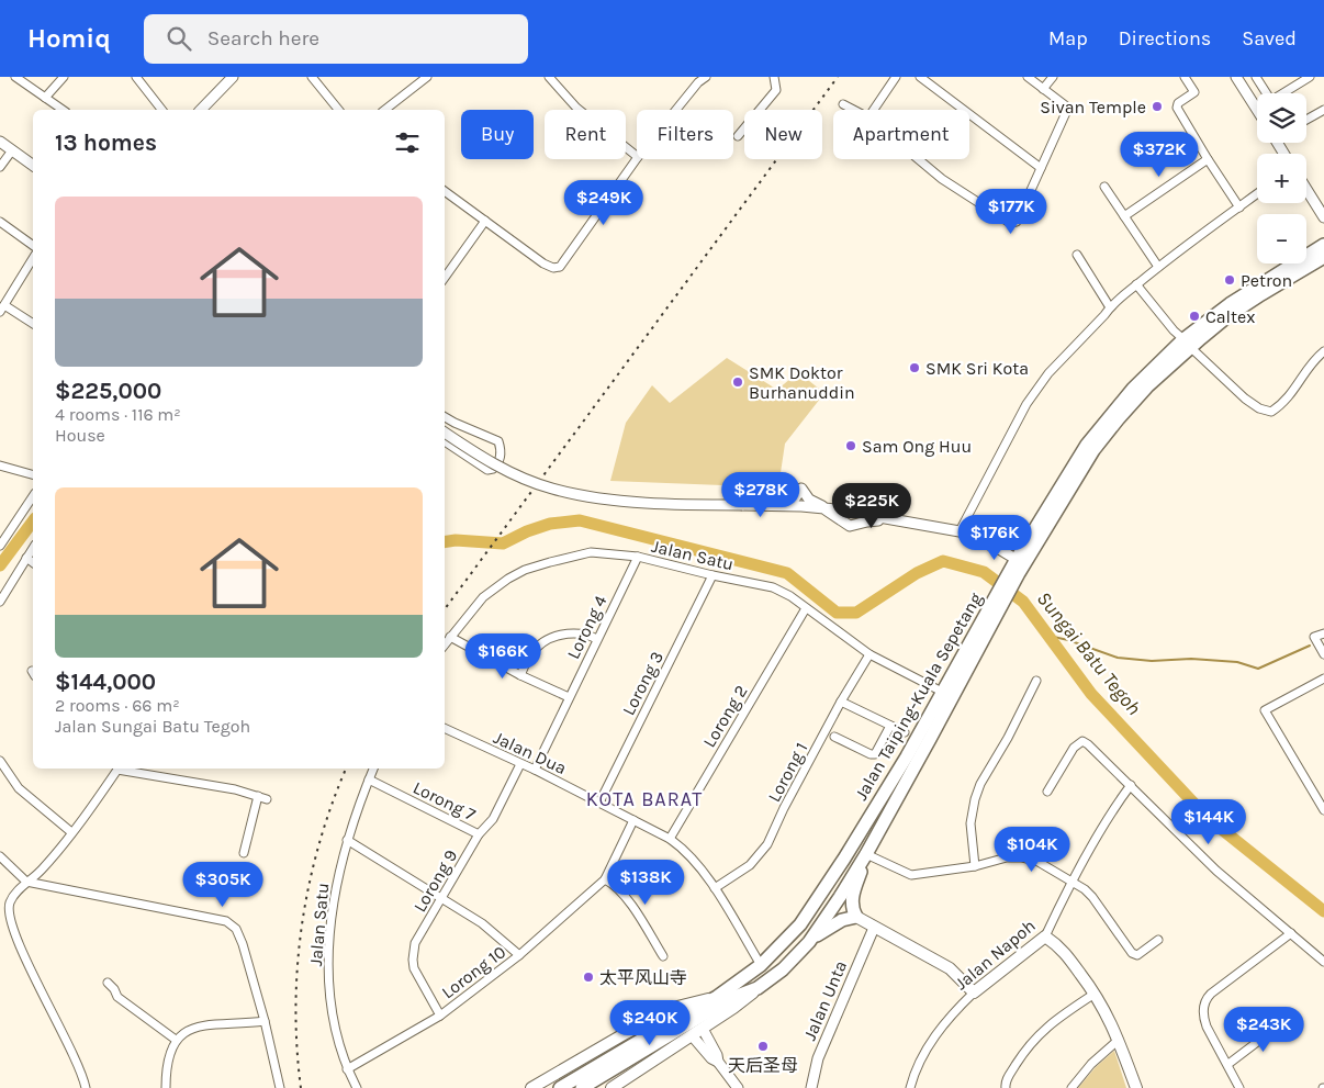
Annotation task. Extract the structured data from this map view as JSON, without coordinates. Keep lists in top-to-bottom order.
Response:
{
  "streets": {
    "main road": ["Jalan Taiping-Kuala Sepetang", "Jalan Napoh"],
    "street": [
      "Jalan Satu",
      "Lorong 4",
      "Lorong 3",
      "Lorong 2",
      "Jalan Dua",
      "Lorong 1",
      "Lorong 7",
      "Lorong 9",
      "Lorong 10",
      "Jalan Unta"
    ]
  },
  "crossings": [
    ["Jalan Satu", "Lorong 4"],
    ["Jalan Satu", "Lorong 3"],
    ["Jalan Satu", "Jalan Taiping-Kuala Sepetang"],
    ["Jalan Satu", "Lorong 2"],
    ["Jalan Satu", "Lorong 1"],
    ["Jalan Satu", "Lorong 7"],
    ["Jalan Satu", "Lorong 10"],
    ["Lorong 4", "Jalan Dua"],
    ["Lorong 3", "Jalan Dua"],
    ["Jalan Taiping-Kuala Sepetang", "Jalan Dua"],
    ["Lorong 2", "Jalan Dua"],
    ["Jalan Dua", "Lorong 1"],
    ["Jalan Dua", "Lorong 9"],
    ["Jalan Dua", "Lorong 10"],
    ["Lorong 7", "Lorong 9"],
    ["Lorong 9", "Lorong 10"]
  ],
  "districts": ["KOTA BARAT"],
  "water": ["Sungai Batu Tegoh"],
  "places": [
    "Sivan Temple",
    "Petron",
    "Caltex",
    "SMK Sri Kota",
    "SMK Doktor Burhanuddin",
    "Sam Ong Huu",
    "太平风山寺",
    "天后圣母"
  ],
  "page": {
    "header": "Homiq",
    "search": "Search here",
    "nav": ["Map", "Directions", "Saved"],
    "map_buttons": ["+", "−"],
    "chip": [
      "Buy",
      "Rent",
      "Filters",
      "New",
      "Apartment"
    ],
    "heading": "13 homes",
    "price": [
      "$372K",
      "$249K",
      "$177K",
      "$278K",
      "$225K",
      "$176K",
      "$166K",
      "$144K",
      "$104K",
      "$138K",
      "$305K",
      "$240K",
      "$243K"
    ],
    "list": [
      {
        "name": "$225,000",
        "note": "4 rooms · 116 m² · House"
      },
      {
        "name": "$144,000",
        "note": "2 rooms · 66 m² · Jalan Sungai Batu Tegoh"
      }
    ]
  }
}
